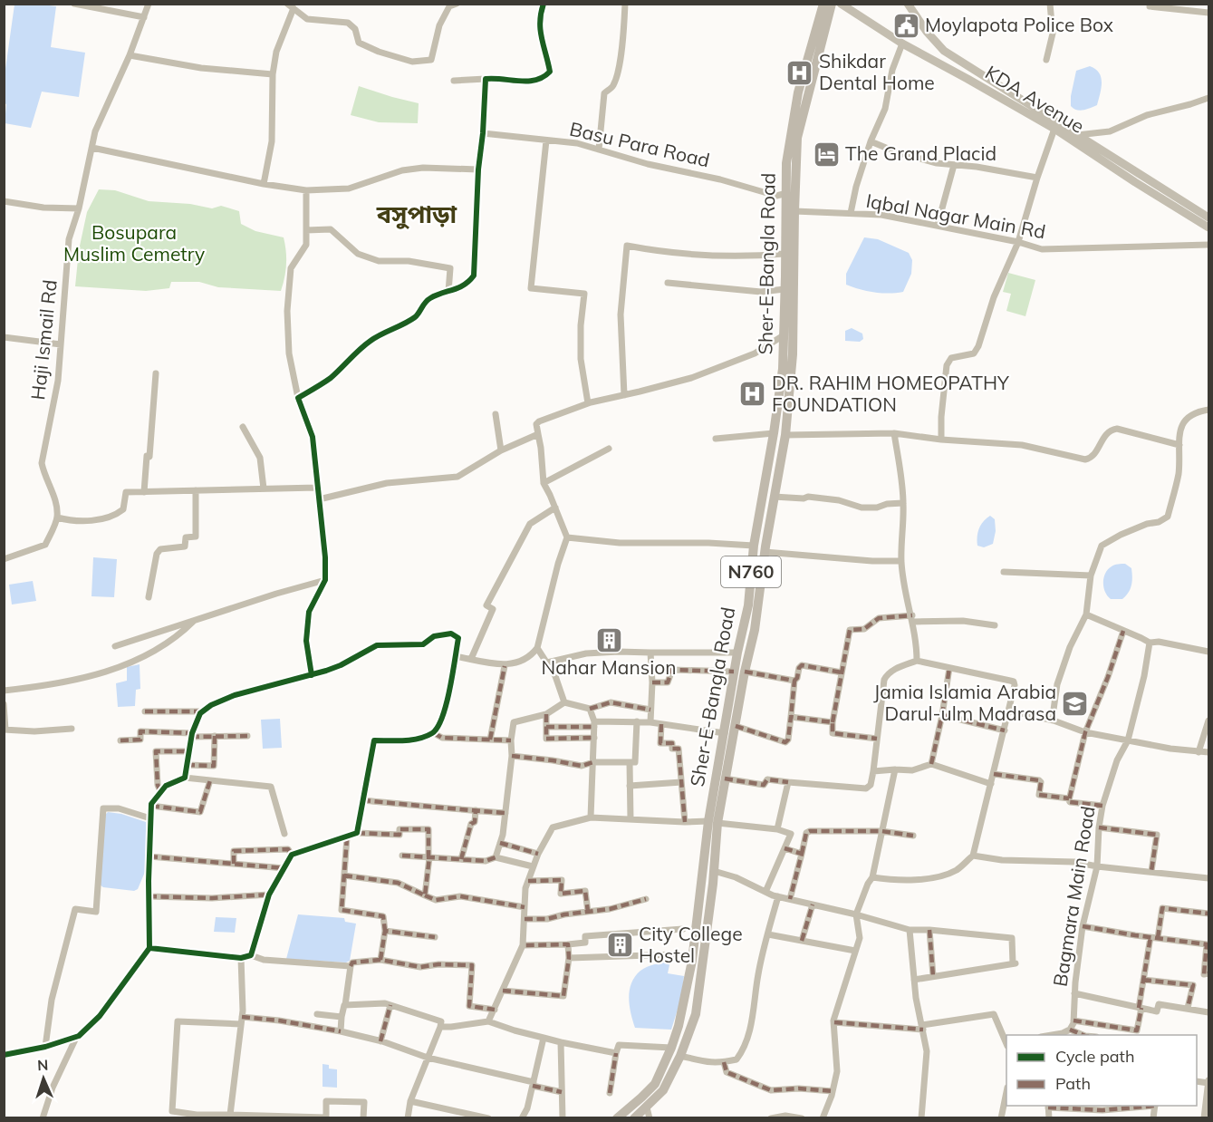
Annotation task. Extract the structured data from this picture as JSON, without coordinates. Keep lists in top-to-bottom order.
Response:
{
  "streets": {
    "highway": ["Sher-E-Bangla Road", "N760"],
    "main road": ["KDA Avenue"],
    "street": [
      "Basu Para Road",
      "Iqbal Nagar Main Rd",
      "Haji Ismail Rd",
      "Bagmara Main Road"
    ]
  },
  "crossings": [
    ["Basu Para Road", "Sher-E-Bangla Road"],
    ["Iqbal Nagar Main Rd", "Sher-E-Bangla Road"]
  ],
  "districts": ["বসুপাড়া"],
  "parks": ["Bosupara Muslim Cemetry"],
  "places": {
    "public building": ["Moylapota Police Box"],
    "hospital": ["Shikdar Dental Home", "DR. RAHIM HOMEOPATHY FOUNDATION"],
    "hotel": ["The Grand Placid"],
    "building": ["Nahar Mansion", "City College Hostel"],
    "school or university": ["Jamia Islamia Arabia Darul-ulm Madrasa"]
  },
  "legend": ["Cycle path", "Path"],
  "north": "top"
}
